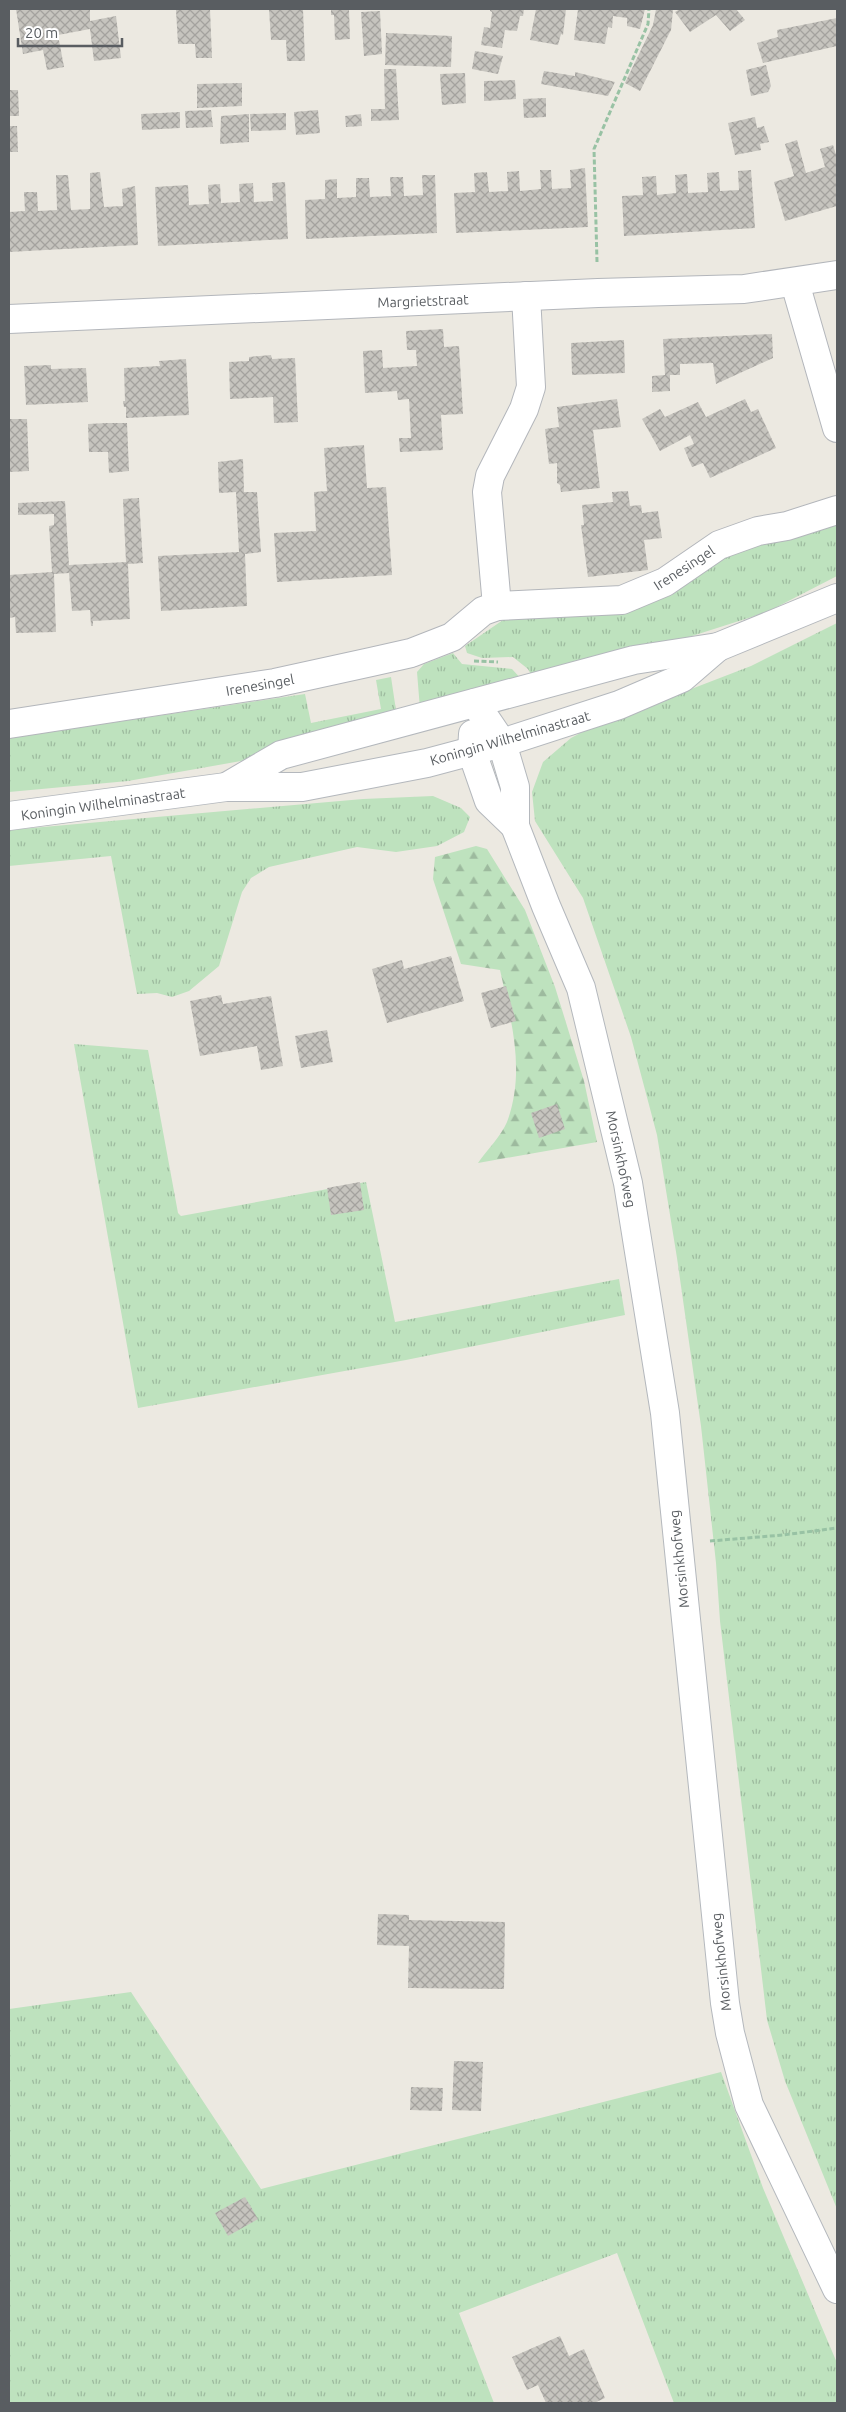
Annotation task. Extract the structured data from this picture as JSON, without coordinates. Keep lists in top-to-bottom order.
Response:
{
  "streets": {
    "street": [
      "Margrietstraat",
      "Irenesingel",
      "Koningin Wilhelminastraat",
      "Morsinkhofweg"
    ]
  },
  "crossings": [
    ["Koningin Wilhelminastraat", "Morsinkhofweg"]
  ],
  "scale_bar": "20 m"
}
